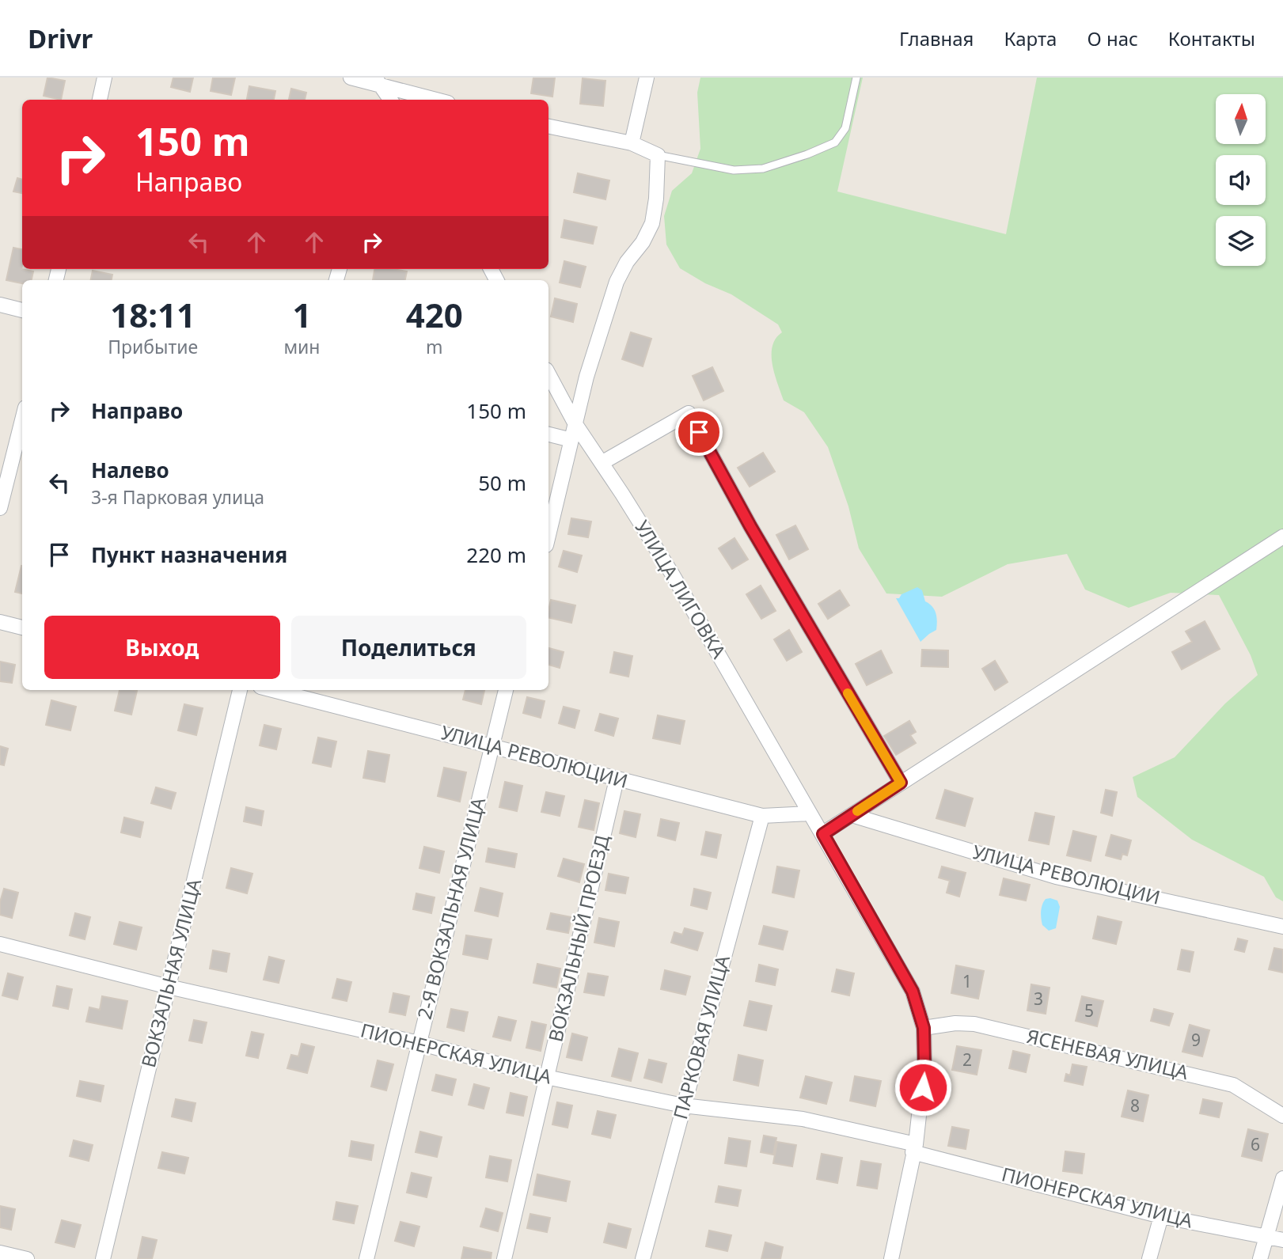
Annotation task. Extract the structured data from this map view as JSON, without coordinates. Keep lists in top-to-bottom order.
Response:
{
  "streets": {
    "street": [
      "УЛИЦА ЛИГОВКА",
      "УЛИЦА РЕВОЛЮЦИИ",
      "2-Я ВОКЗАЛЬНАЯ УЛИЦА",
      "ВОКЗАЛЬНЫЙ ПРОЕЗД",
      "ВОКЗАЛЬНАЯ УЛИЦА",
      "ПАРКОВАЯ УЛИЦА",
      "ПИОНЕРСКАЯ УЛИЦА",
      "ЯСЕНЕВАЯ УЛИЦА"
    ]
  },
  "crossings": [
    ["УЛИЦА ЛИГОВКА", "УЛИЦА РЕВОЛЮЦИИ"],
    ["УЛИЦА ЛИГОВКА", "ПИОНЕРСКАЯ УЛИЦА"],
    ["УЛИЦА ЛИГОВКА", "ЯСЕНЕВАЯ УЛИЦА"],
    ["УЛИЦА РЕВОЛЮЦИИ", "2-Я ВОКЗАЛЬНАЯ УЛИЦА"],
    ["УЛИЦА РЕВОЛЮЦИИ", "ВОКЗАЛЬНЫЙ ПРОЕЗД"],
    ["УЛИЦА РЕВОЛЮЦИИ", "ПАРКОВАЯ УЛИЦА"],
    ["2-Я ВОКЗАЛЬНАЯ УЛИЦА", "ПИОНЕРСКАЯ УЛИЦА"],
    ["ВОКЗАЛЬНЫЙ ПРОЕЗД", "ПИОНЕРСКАЯ УЛИЦА"],
    ["ВОКЗАЛЬНАЯ УЛИЦА", "ПИОНЕРСКАЯ УЛИЦА"],
    ["ПАРКОВАЯ УЛИЦА", "ПИОНЕРСКАЯ УЛИЦА"]
  ],
  "house_numbers": [
    "1",
    "3",
    "5",
    "9",
    "2",
    "8",
    "6"
  ],
  "north": "top",
  "page": {
    "header": "Drivr",
    "nav": [
      "Главная",
      "Карта",
      "О нас",
      "Контакты"
    ],
    "turn": ["150 m", "Направо"],
    "eta": [
      "18:11",
      "Прибытие",
      "1",
      "мин",
      "420",
      "m"
    ],
    "list": [
      {
        "name": "Направо",
        "value": "150 m"
      },
      {
        "name": "Налево",
        "note": "3-я Парковая улица",
        "value": "50 m"
      },
      {
        "name": "Пункт назначения",
        "value": "220 m"
      }
    ],
    "buttons": ["Выход", "Поделиться"]
  }
}
